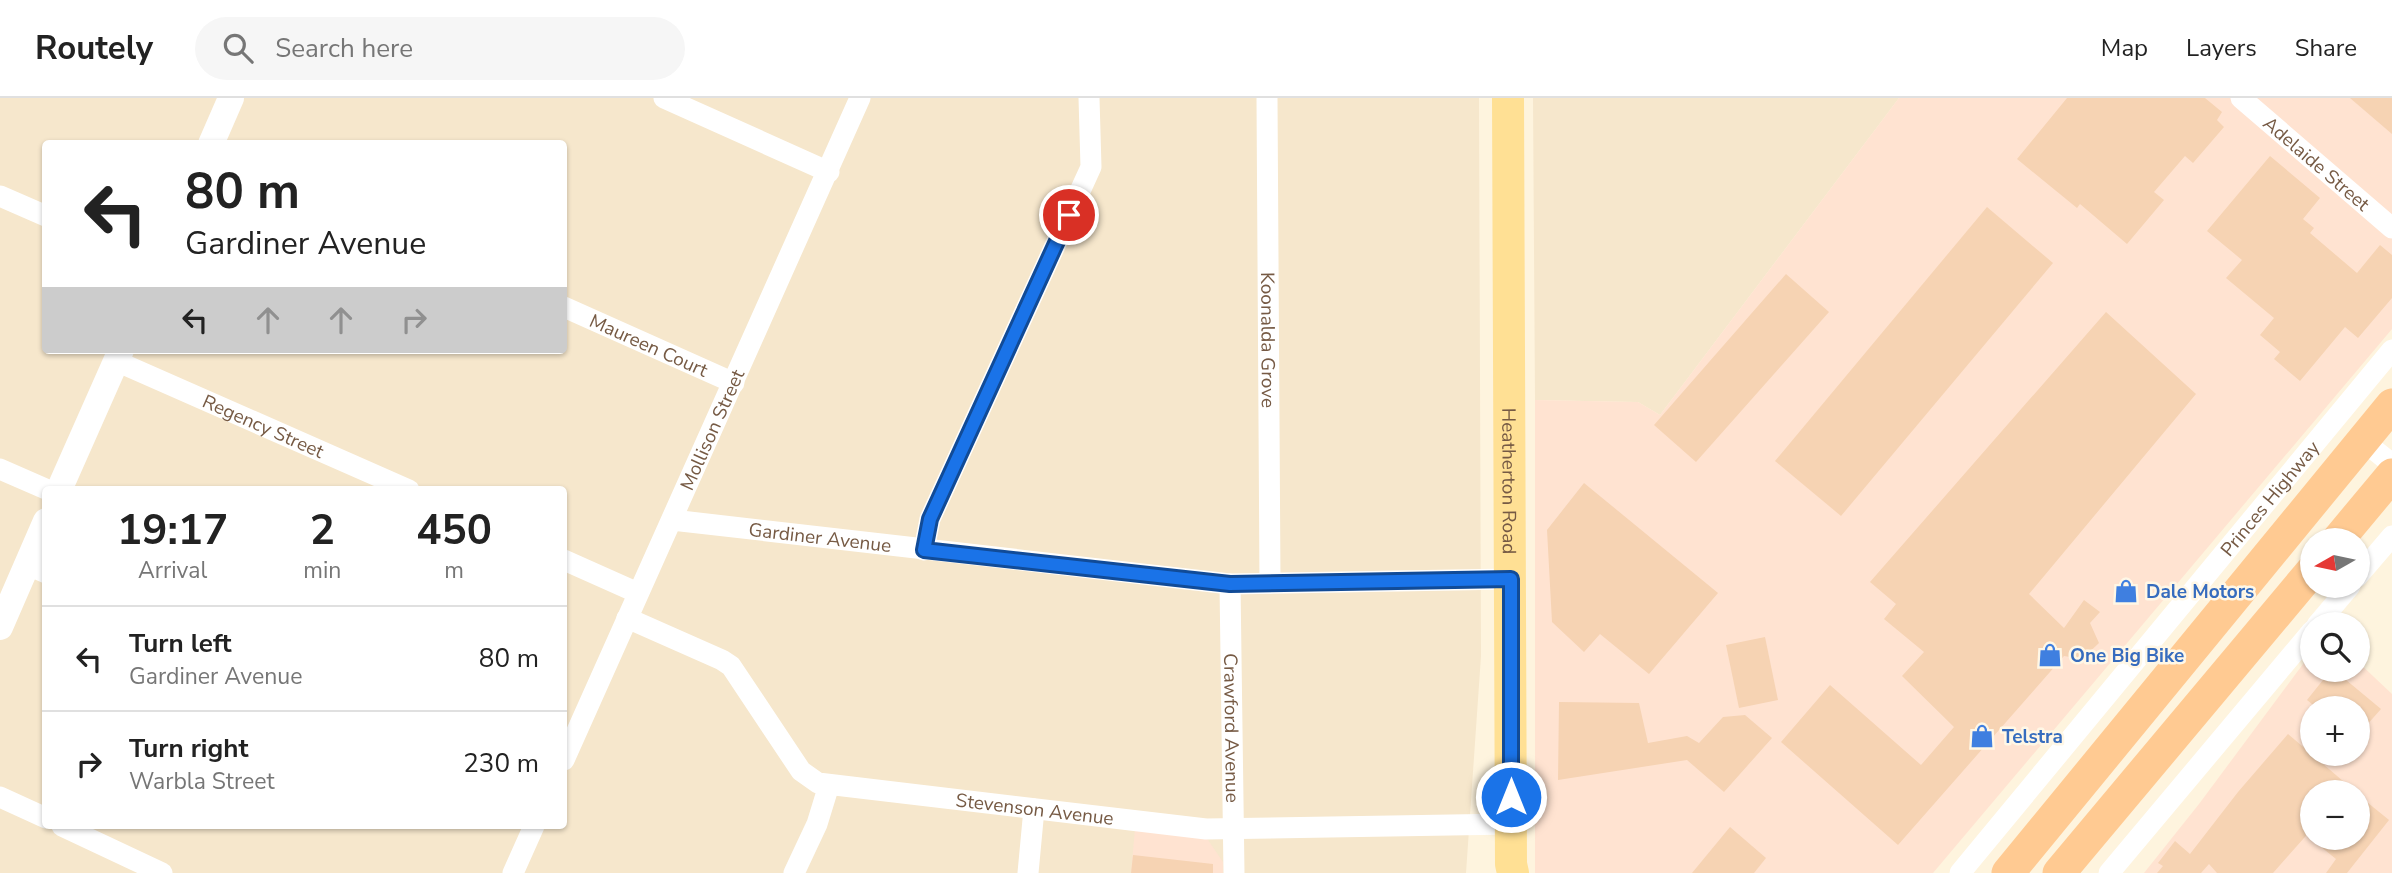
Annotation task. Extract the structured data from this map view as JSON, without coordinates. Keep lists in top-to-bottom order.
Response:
{
  "streets": {
    "highway": ["Princes Highway"],
    "main road": ["Heatherton Road"],
    "street": [
      "Adelaide Street",
      "Koonalda Grove",
      "Maureen Court",
      "Regency Street",
      "Mollison Street",
      "Gardiner Avenue",
      "Crawford Avenue",
      "Stevenson Avenue"
    ]
  },
  "crossings": [
    ["Koonalda Grove", "Gardiner Avenue"],
    ["Maureen Court", "Mollison Street"],
    ["Mollison Street", "Gardiner Avenue"],
    ["Mollison Street", "Stevenson Avenue"],
    ["Heatherton Road", "Gardiner Avenue"],
    ["Heatherton Road", "Stevenson Avenue"],
    ["Gardiner Avenue", "Crawford Avenue"],
    ["Crawford Avenue", "Stevenson Avenue"]
  ],
  "places": {
    "shop": ["Dale Motors", "One Big Bike", "Telstra"]
  },
  "north": "left",
  "page": {
    "header": "Routely",
    "search": "Search here",
    "nav": ["Map", "Layers", "Share"],
    "turn": ["80 m", "Gardiner Avenue"],
    "eta": [
      "19:17",
      "Arrival",
      "2",
      "min",
      "450",
      "m"
    ],
    "map_buttons": ["+", "−"],
    "list": [
      {
        "name": "Turn left",
        "note": "Gardiner Avenue",
        "value": "80 m"
      },
      {
        "name": "Turn right",
        "note": "Warbla Street",
        "value": "230 m"
      }
    ]
  }
}
